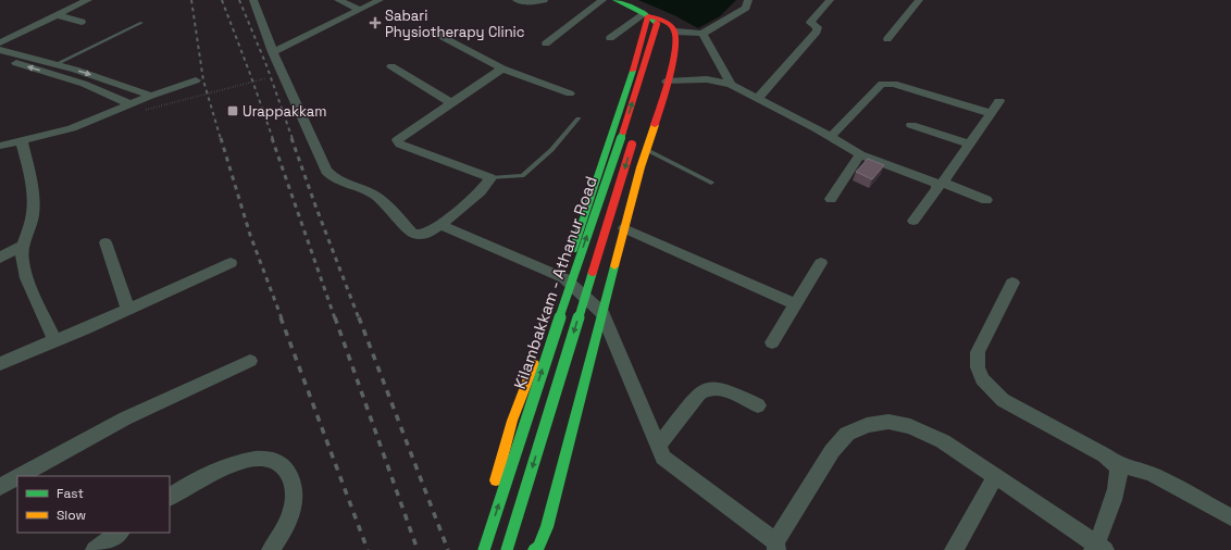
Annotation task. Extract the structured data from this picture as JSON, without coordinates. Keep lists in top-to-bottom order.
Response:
{
  "streets": {
    "street": ["Kilambakkam - Athanur Road"]
  },
  "places": {
    "health": ["Sabari Physiotherapy Clinic"],
    "transit": ["Urappakkam"]
  },
  "legend": ["Fast", "Slow"]
}
